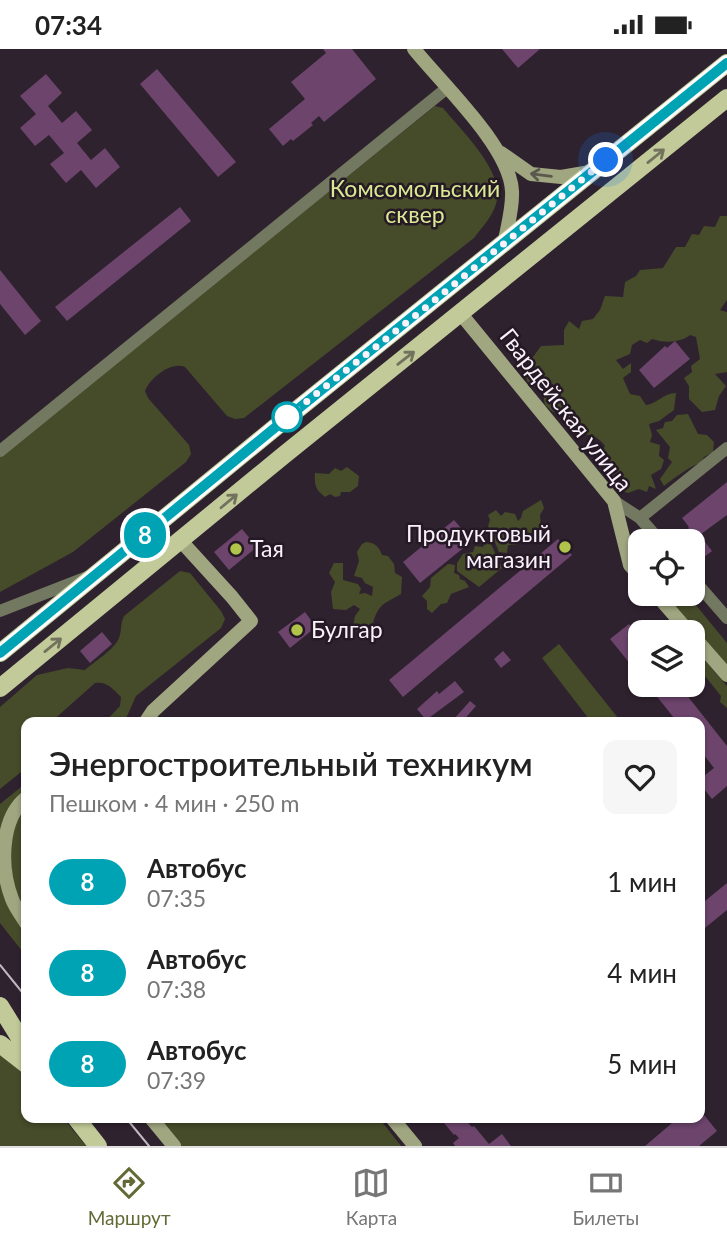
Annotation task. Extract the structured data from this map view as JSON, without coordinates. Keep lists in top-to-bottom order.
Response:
{
  "streets": {
    "street": ["Гвардейская улица"]
  },
  "parks": ["Комсомольский сквер"],
  "places": ["Продуктовый магазин", "Тая", "Булгар"],
  "lines": ["bus line 8"],
  "page": {
    "status": "07:34",
    "on_map": "8",
    "heading": ["Энергостроительный техникум", "Пешком · 4 мин · 250 m"],
    "list": [
      {
        "mark": "8",
        "name": "Автобус",
        "note": "07:35",
        "value": "1 мин"
      },
      {
        "mark": "8",
        "name": "Автобус",
        "note": "07:38",
        "value": "4 мин"
      },
      {
        "mark": "8",
        "name": "Автобус",
        "note": "07:39",
        "value": "5 мин"
      }
    ],
    "tabs": ["Маршрут", "Карта", "Билеты"]
  }
}
